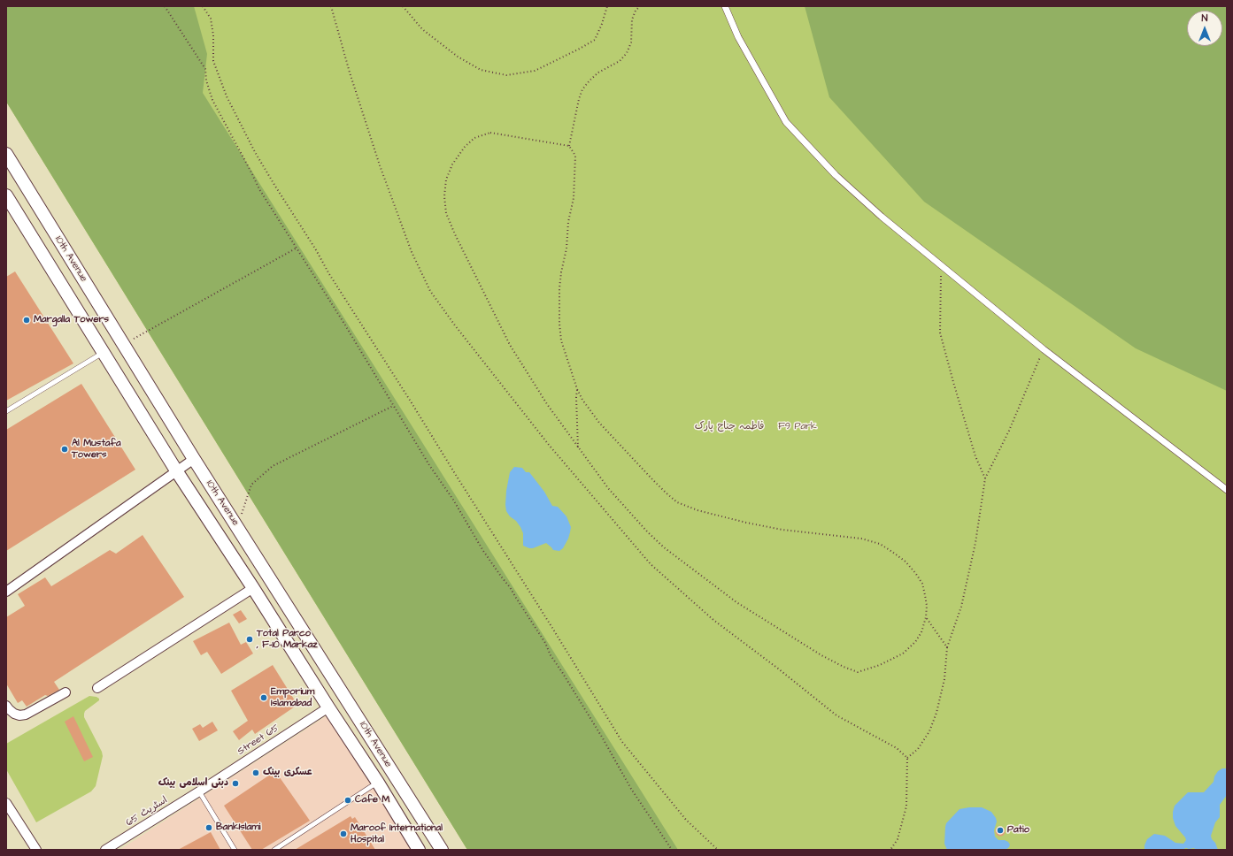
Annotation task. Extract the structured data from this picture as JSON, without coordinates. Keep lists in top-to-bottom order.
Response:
{
  "streets": {
    "main road": ["10th Avenue"],
    "street": ["Street 65", "اسٹریٹ 65"]
  },
  "crossings": [
    ["10th Avenue", "Street 65"],
    ["Street 65", "اسٹریٹ 65"]
  ],
  "parks": ["فاطمہ جناح پارک", "F9 Park"],
  "places": [
    "Margalla Towers",
    "Al Mustafa Towers",
    "Total Parco , F-10 Markaz",
    "Emporium Islamabad",
    "عسکری بینک",
    "دبئی اسلامی بینک",
    "Cafe M",
    "BankIslami",
    "Patio",
    "Maroof International Hospital"
  ],
  "north": "top"
}
